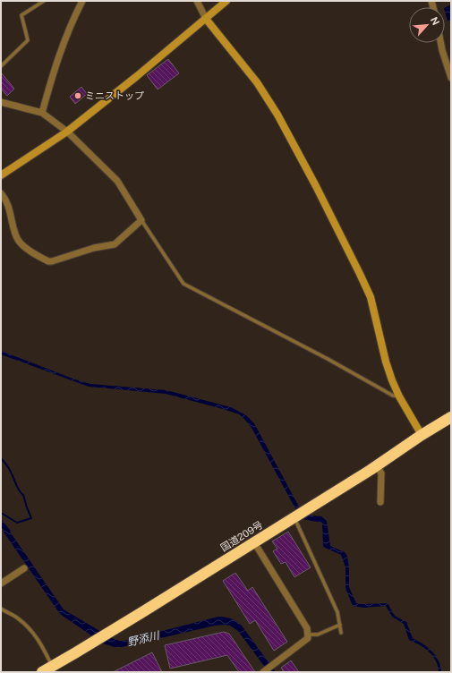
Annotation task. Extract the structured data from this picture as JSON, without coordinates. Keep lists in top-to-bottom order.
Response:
{
  "streets": {
    "highway": ["国道209号"]
  },
  "water": ["野添川"],
  "places": ["ミニストップ"],
  "north": "top right"
}
